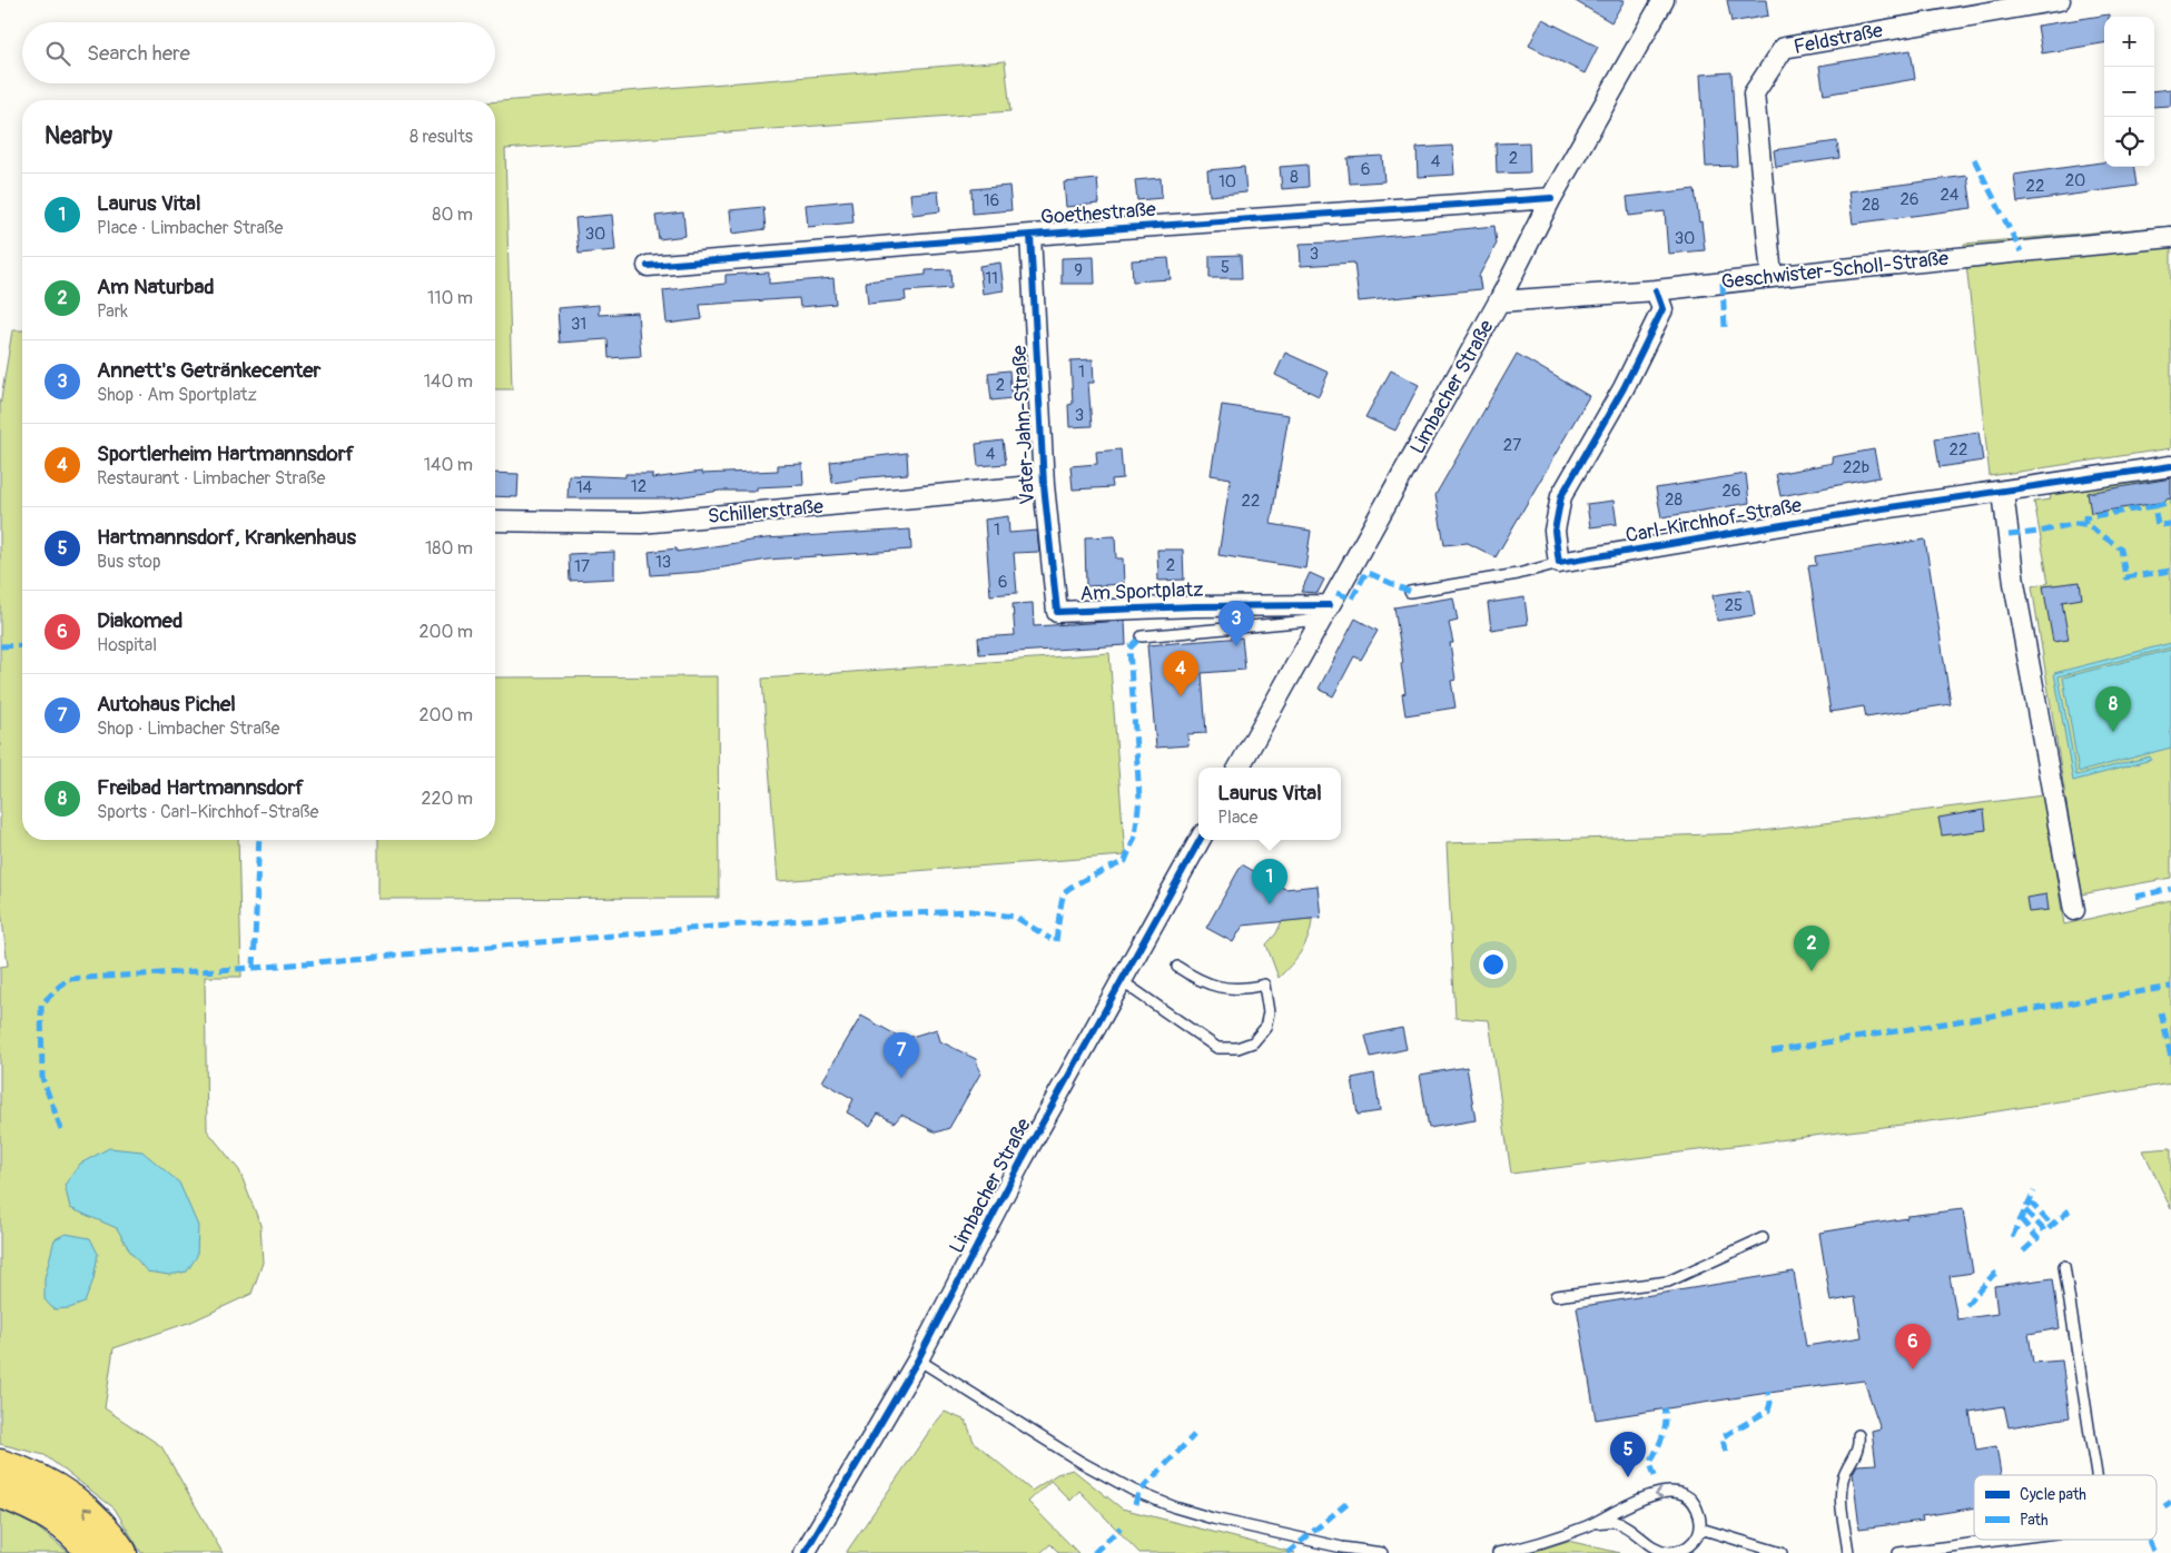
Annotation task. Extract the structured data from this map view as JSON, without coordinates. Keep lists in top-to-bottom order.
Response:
{
  "streets": {
    "street": [
      "Feldstraße",
      "Goethestraße",
      "Geschwister-Scholl-Straße",
      "Limbacher Straße",
      "Vater-Jahn-Straße",
      "Schillerstraße",
      "Carl-Kirchhof-Straße",
      "Am Sportplatz"
    ]
  },
  "crossings": [
    ["Feldstraße", "Geschwister-Scholl-Straße"],
    ["Goethestraße", "Limbacher Straße"],
    ["Goethestraße", "Vater-Jahn-Straße"],
    ["Geschwister-Scholl-Straße", "Limbacher Straße"],
    ["Limbacher Straße", "Am Sportplatz"],
    ["Vater-Jahn-Straße", "Schillerstraße"],
    ["Vater-Jahn-Straße", "Am Sportplatz"]
  ],
  "house_numbers": [
    "2",
    "4",
    "6",
    "8",
    "20",
    "10",
    "22",
    "24",
    "26",
    "16",
    "28",
    "30",
    "30",
    "3",
    "5",
    "9",
    "11",
    "31",
    "1",
    "2",
    "3",
    "27",
    "22",
    "4",
    "22b",
    "12",
    "14",
    "26",
    "28",
    "22",
    "1",
    "13",
    "2",
    "17",
    "6",
    "25"
  ],
  "legend": ["Cycle path", "Path"],
  "page": {
    "map_buttons": ["+", "−"],
    "search": "Search here",
    "heading": ["Nearby", "8 results"],
    "list": [
      {
        "mark": "1",
        "name": "Laurus Vital",
        "note": "Place · Limbacher Straße",
        "value": "80 m"
      },
      {
        "mark": "2",
        "name": "Am Naturbad",
        "note": "Park",
        "value": "110 m"
      },
      {
        "mark": "3",
        "name": "Annett's Getränkecenter",
        "note": "Shop · Am Sportplatz",
        "value": "140 m"
      },
      {
        "mark": "4",
        "name": "Sportlerheim Hartmannsdorf",
        "note": "Restaurant · Limbacher Straße",
        "value": "140 m"
      },
      {
        "mark": "5",
        "name": "Hartmannsdorf, Krankenhaus",
        "note": "Bus stop",
        "value": "180 m"
      },
      {
        "mark": "6",
        "name": "Diakomed",
        "note": "Hospital",
        "value": "200 m"
      },
      {
        "mark": "7",
        "name": "Autohaus Pichel",
        "note": "Shop · Limbacher Straße",
        "value": "200 m"
      },
      {
        "mark": "8",
        "name": "Freibad Hartmannsdorf",
        "note": "Sports · Carl-Kirchhof-Straße",
        "value": "220 m"
      }
    ],
    "pins": [
      "3",
      "4",
      "8",
      "1",
      "2",
      "7",
      "6",
      "5"
    ],
    "popup": ["Laurus Vital", "Place"]
  }
}
